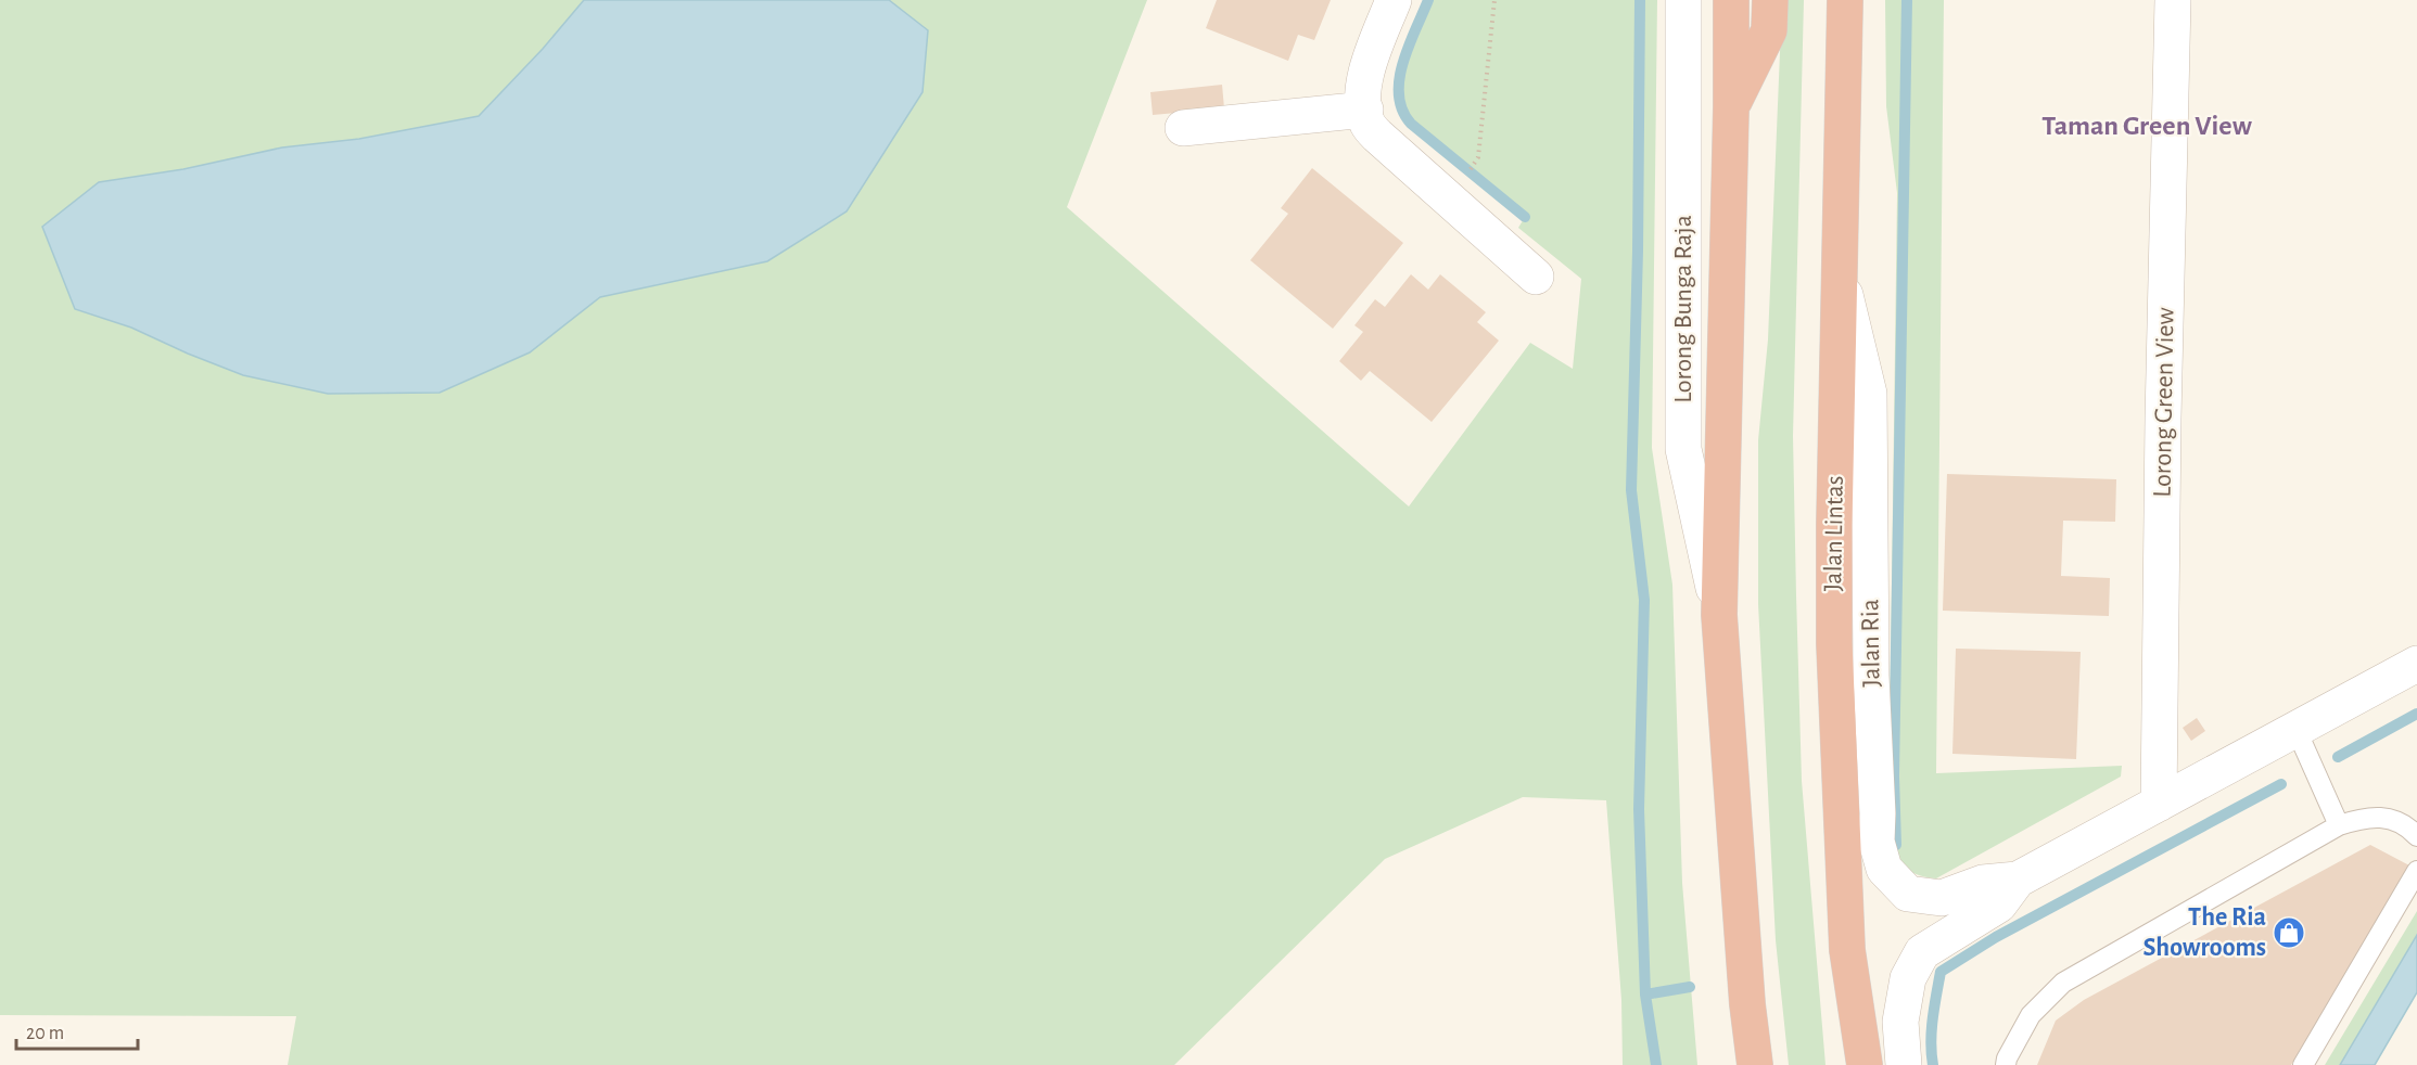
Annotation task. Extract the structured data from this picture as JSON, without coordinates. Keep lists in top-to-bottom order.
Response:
{
  "streets": {
    "highway": ["Jalan Lintas"],
    "street": ["Lorong Bunga Raja", "Lorong Green View", "Jalan Ria"]
  },
  "crossings": [
    ["Lorong Green View", "Jalan Ria"],
    ["Jalan Lintas", "Jalan Ria"]
  ],
  "districts": ["Taman Green View"],
  "places": {
    "shop": ["The Ria Showrooms"]
  },
  "scale_bar": "20 m"
}
